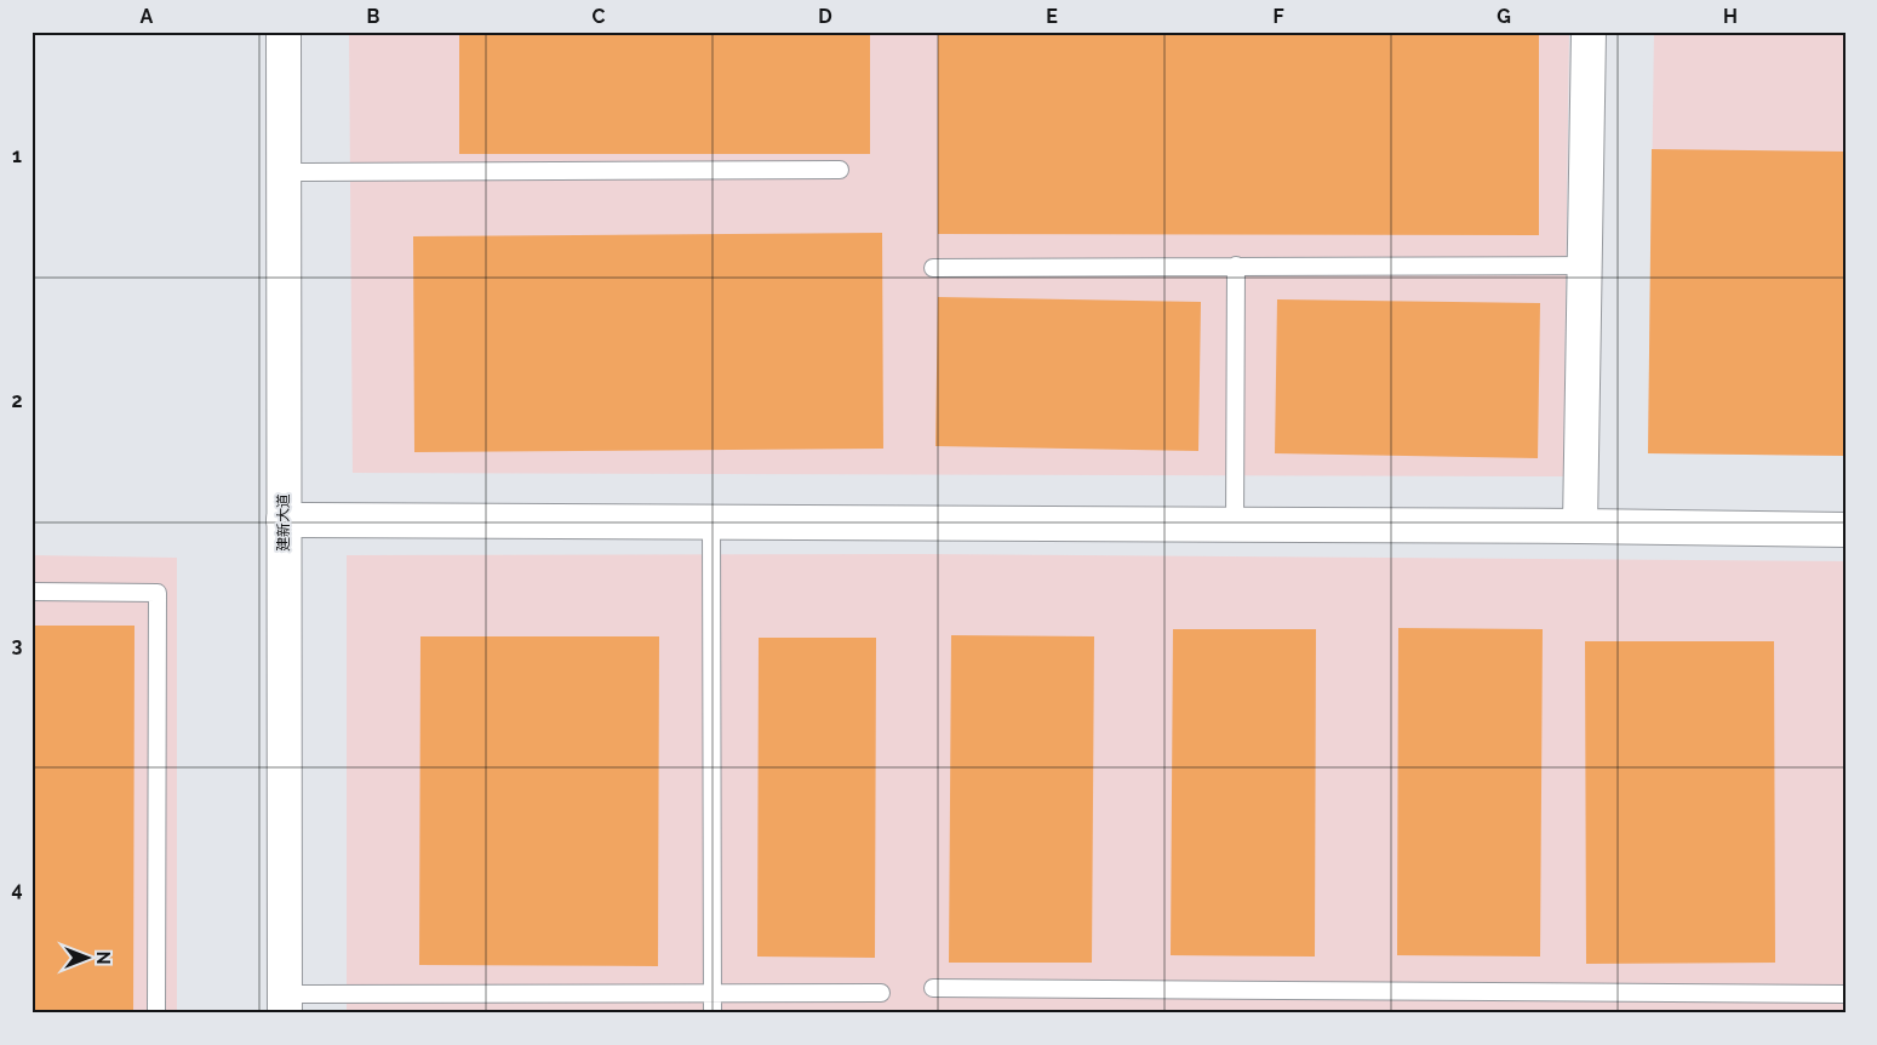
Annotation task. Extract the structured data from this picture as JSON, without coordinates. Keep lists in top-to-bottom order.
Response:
{
  "streets": {
    "street": ["建新大道"]
  },
  "north": "right",
  "grid": {
    "columns": [
      "A",
      "B",
      "C",
      "D",
      "E",
      "F",
      "G",
      "H"
    ],
    "rows": [
      "1",
      "2",
      "3",
      "4"
    ]
  }
}
